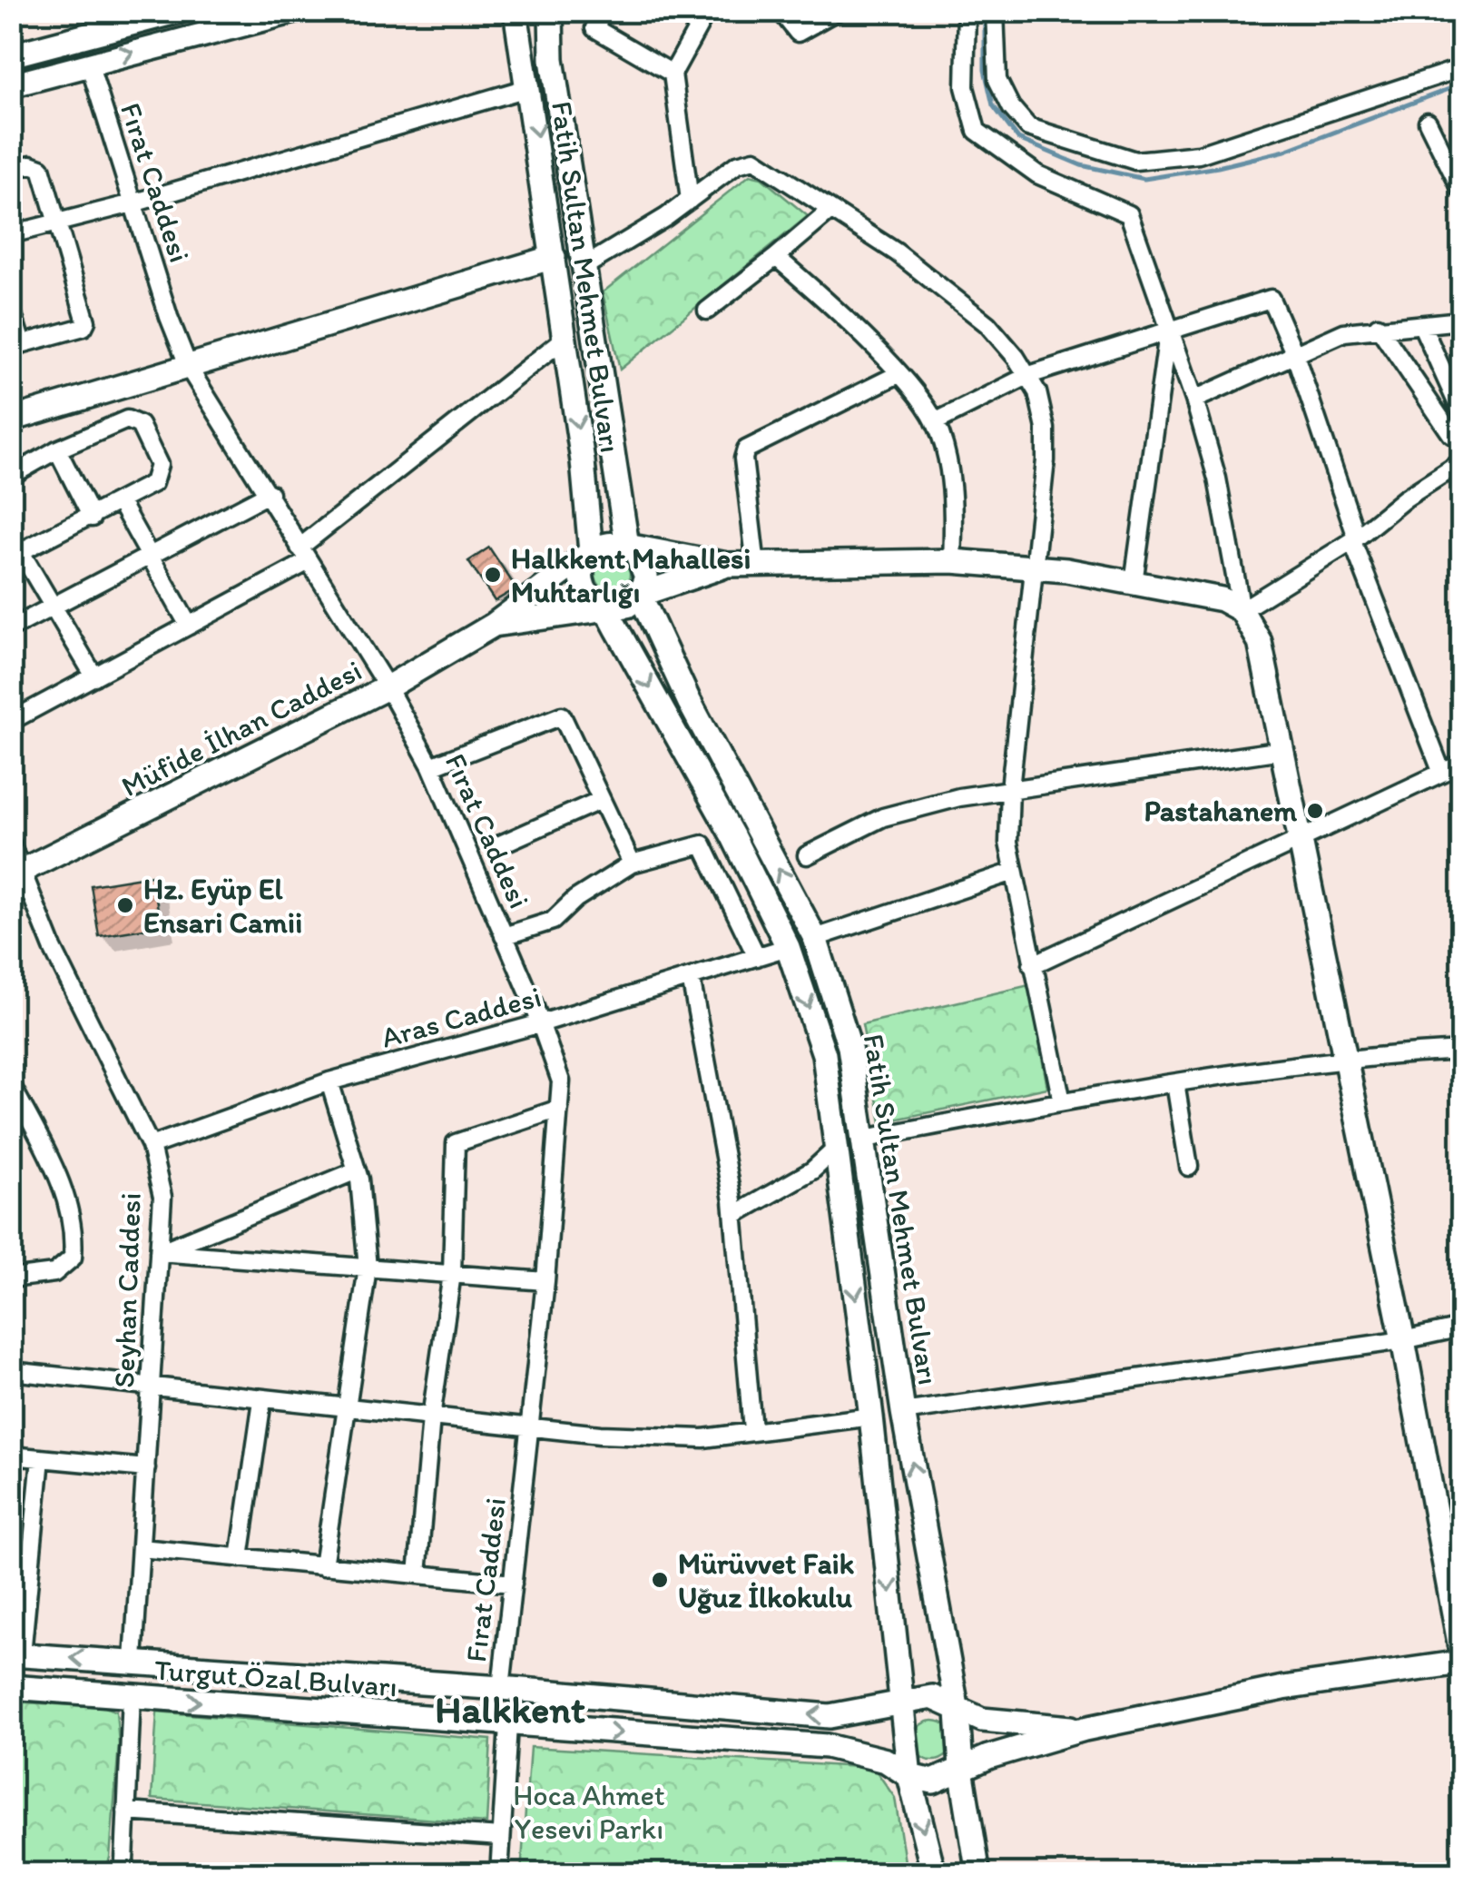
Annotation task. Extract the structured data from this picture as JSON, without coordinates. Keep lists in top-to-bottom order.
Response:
{
  "streets": {
    "street": [
      "Fırat Caddesi",
      "Fatih Sultan Mehmet Bulvarı",
      "Müfide İlhan Caddesi",
      "Aras Caddesi",
      "Seyhan Caddesi",
      "Turgut Özal Bulvarı"
    ]
  },
  "crossings": [
    ["Fırat Caddesi", "Müfide İlhan Caddesi"],
    ["Fırat Caddesi", "Aras Caddesi"],
    ["Fırat Caddesi", "Turgut Özal Bulvarı"],
    ["Fatih Sultan Mehmet Bulvarı", "Müfide İlhan Caddesi"],
    ["Fatih Sultan Mehmet Bulvarı", "Aras Caddesi"],
    ["Fatih Sultan Mehmet Bulvarı", "Turgut Özal Bulvarı"],
    ["Müfide İlhan Caddesi", "Seyhan Caddesi"],
    ["Aras Caddesi", "Seyhan Caddesi"],
    ["Seyhan Caddesi", "Turgut Özal Bulvarı"]
  ],
  "districts": ["Halkkent"],
  "parks": ["Hoca Ahmet Yesevi Parkı"],
  "places": [
    "Halkkent Mahallesi Muhtarlığı",
    "Pastahanem",
    "Hz. Eyüp El Ensari Camii",
    "Mürüvvet Faik Uğuz İlkokulu"
  ]
}
